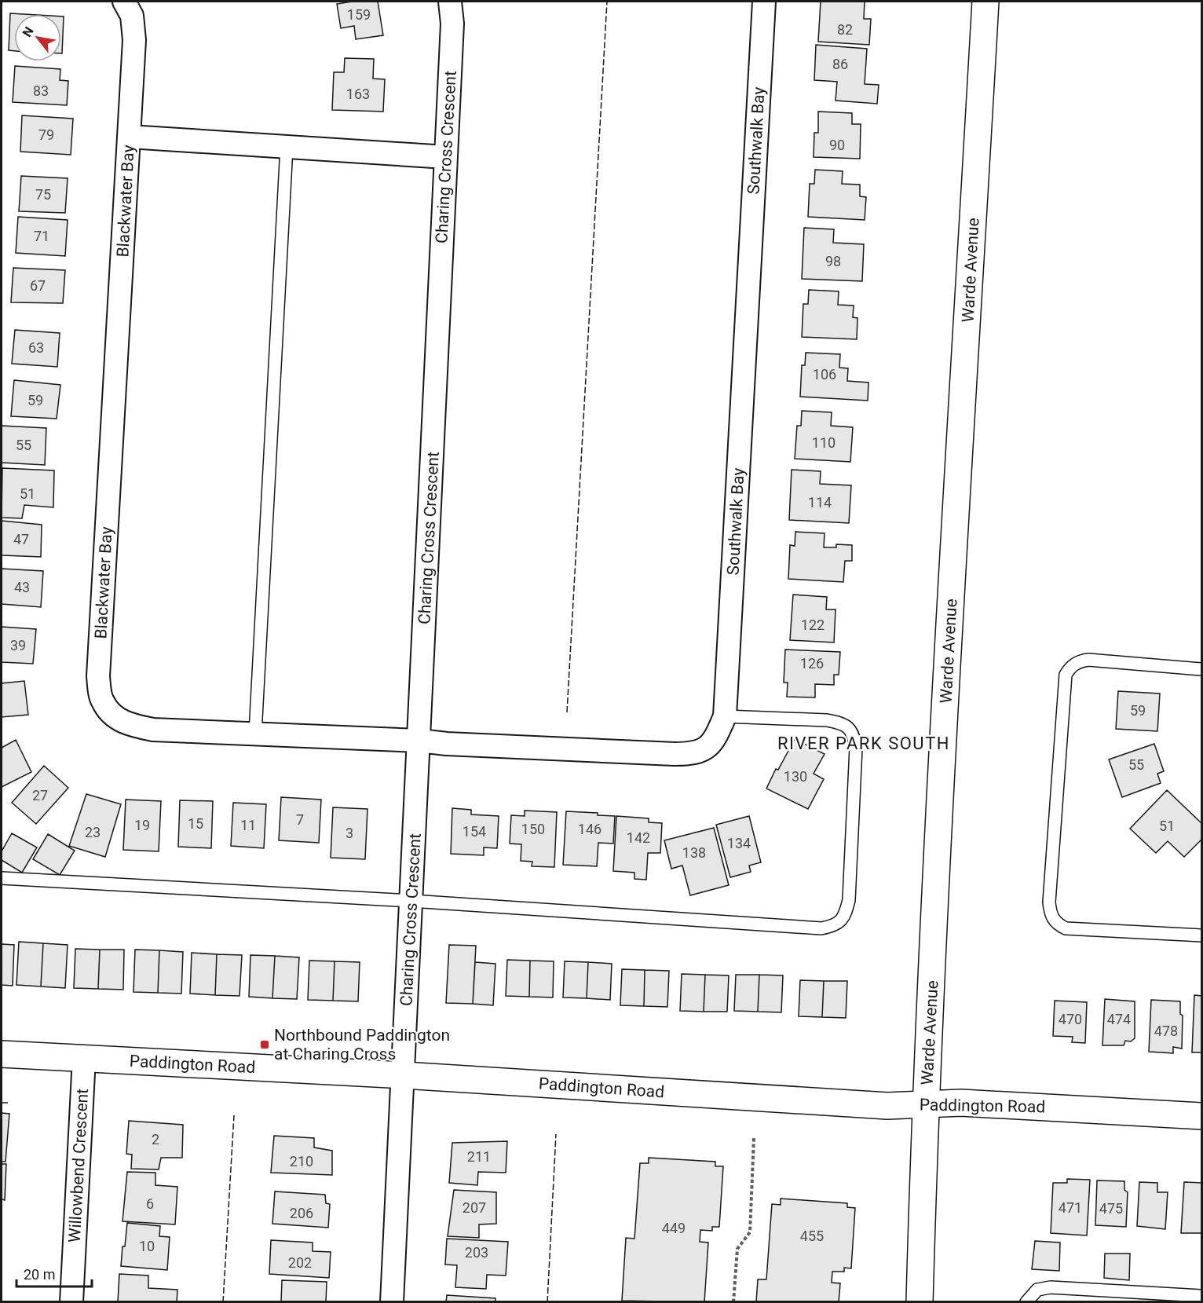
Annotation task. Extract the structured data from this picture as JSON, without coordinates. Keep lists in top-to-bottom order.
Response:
{
  "streets": {
    "main road": ["Warde Avenue", "Paddington Road"],
    "street": [
      "Southwalk Bay",
      "Charing Cross Crescent",
      "Blackwater Bay",
      "Willowbend Crescent"
    ]
  },
  "crossings": [
    ["Southwalk Bay", "Charing Cross Crescent"],
    ["Southwalk Bay", "Blackwater Bay"],
    ["Charing Cross Crescent", "Blackwater Bay"],
    ["Charing Cross Crescent", "Paddington Road"],
    ["Warde Avenue", "Paddington Road"],
    ["Paddington Road", "Willowbend Crescent"]
  ],
  "districts": ["RIVER PARK SOUTH"],
  "places": {
    "transit": ["Northbound Paddington at Charing Cross"]
  },
  "house_numbers": [
    "159",
    "82",
    "86",
    "83",
    "163",
    "79",
    "90",
    "75",
    "71",
    "98",
    "67",
    "63",
    "106",
    "59",
    "110",
    "55",
    "51",
    "114",
    "47",
    "43",
    "122",
    "39",
    "126",
    "59",
    "55",
    "130",
    "27",
    "7",
    "15",
    "19",
    "11",
    "51",
    "150",
    "146",
    "154",
    "23",
    "3",
    "142",
    "134",
    "138",
    "470",
    "474",
    "478",
    "2",
    "211",
    "210",
    "6",
    "207",
    "471",
    "475",
    "206",
    "449",
    "455",
    "10",
    "203",
    "202"
  ],
  "scale_bar": "20 m",
  "north": "top left"
}
